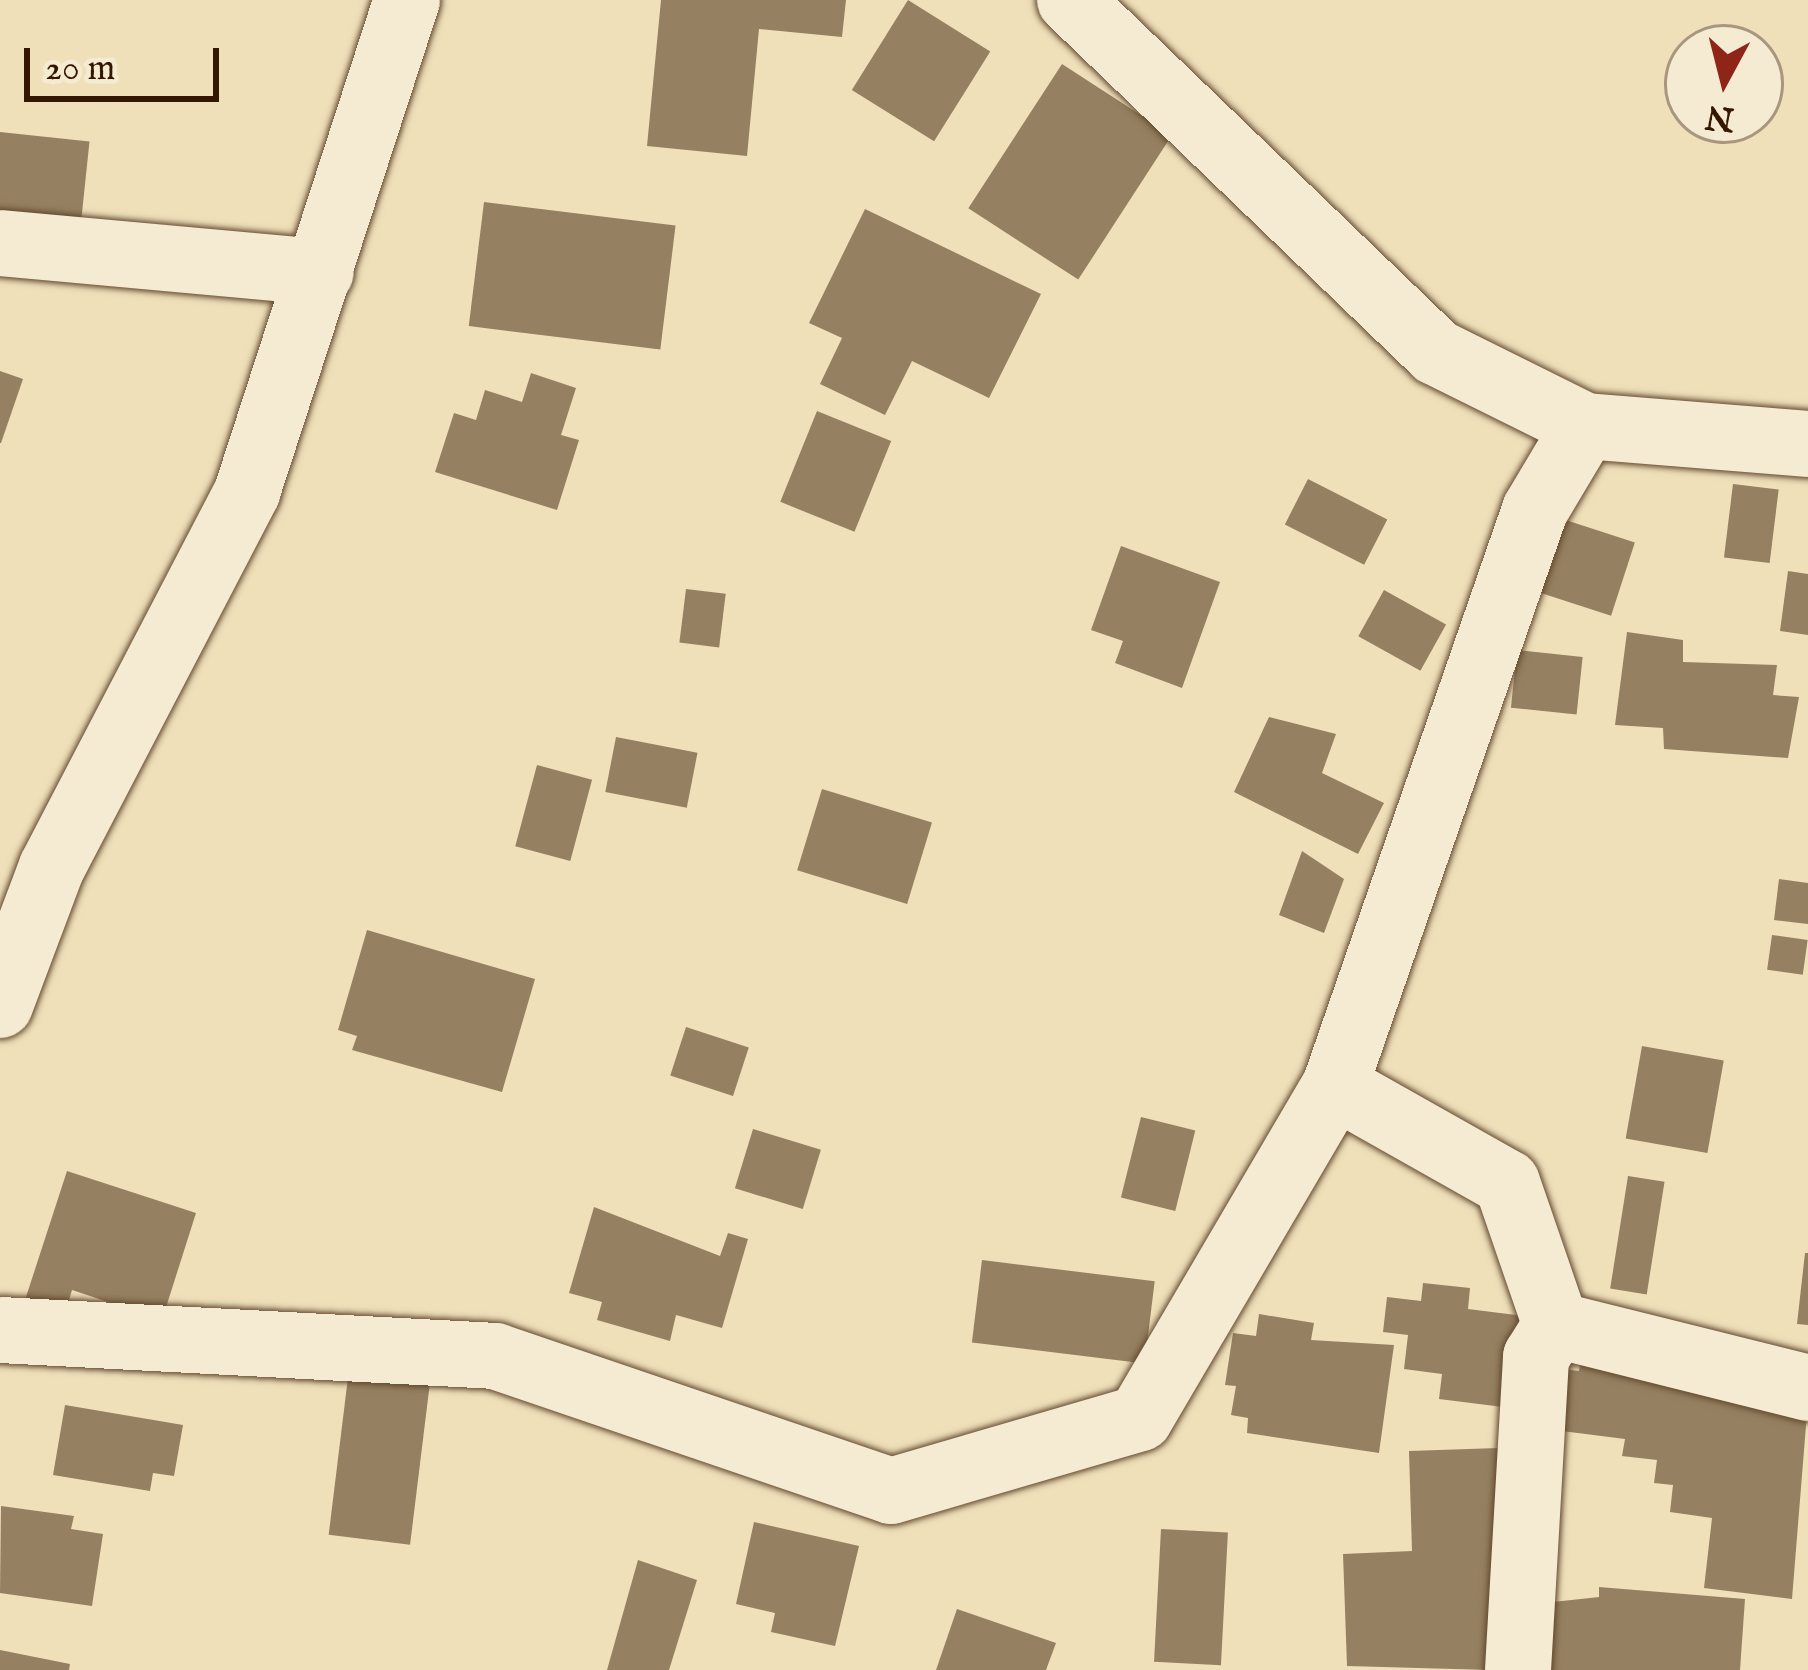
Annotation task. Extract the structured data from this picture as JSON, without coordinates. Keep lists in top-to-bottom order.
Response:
{
  "scale_bar": "20 m",
  "north": "bottom"
}
